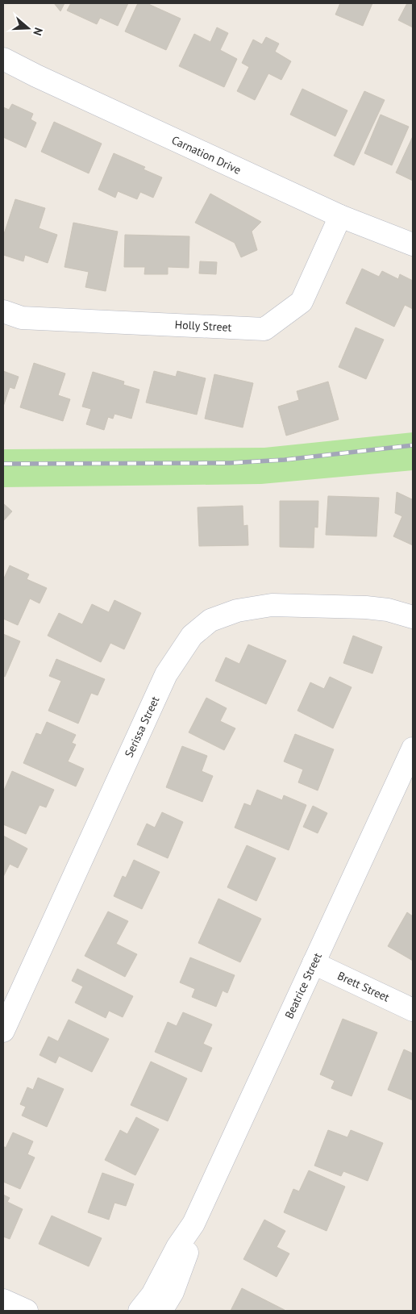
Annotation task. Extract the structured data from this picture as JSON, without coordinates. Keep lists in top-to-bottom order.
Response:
{
  "streets": {
    "street": [
      "Carnation Drive",
      "Holly Street",
      "Serissa Street",
      "Beatrice Street",
      "Brett Street"
    ]
  },
  "crossings": [
    ["Carnation Drive", "Holly Street"],
    ["Beatrice Street", "Brett Street"]
  ],
  "north": "right"
}
